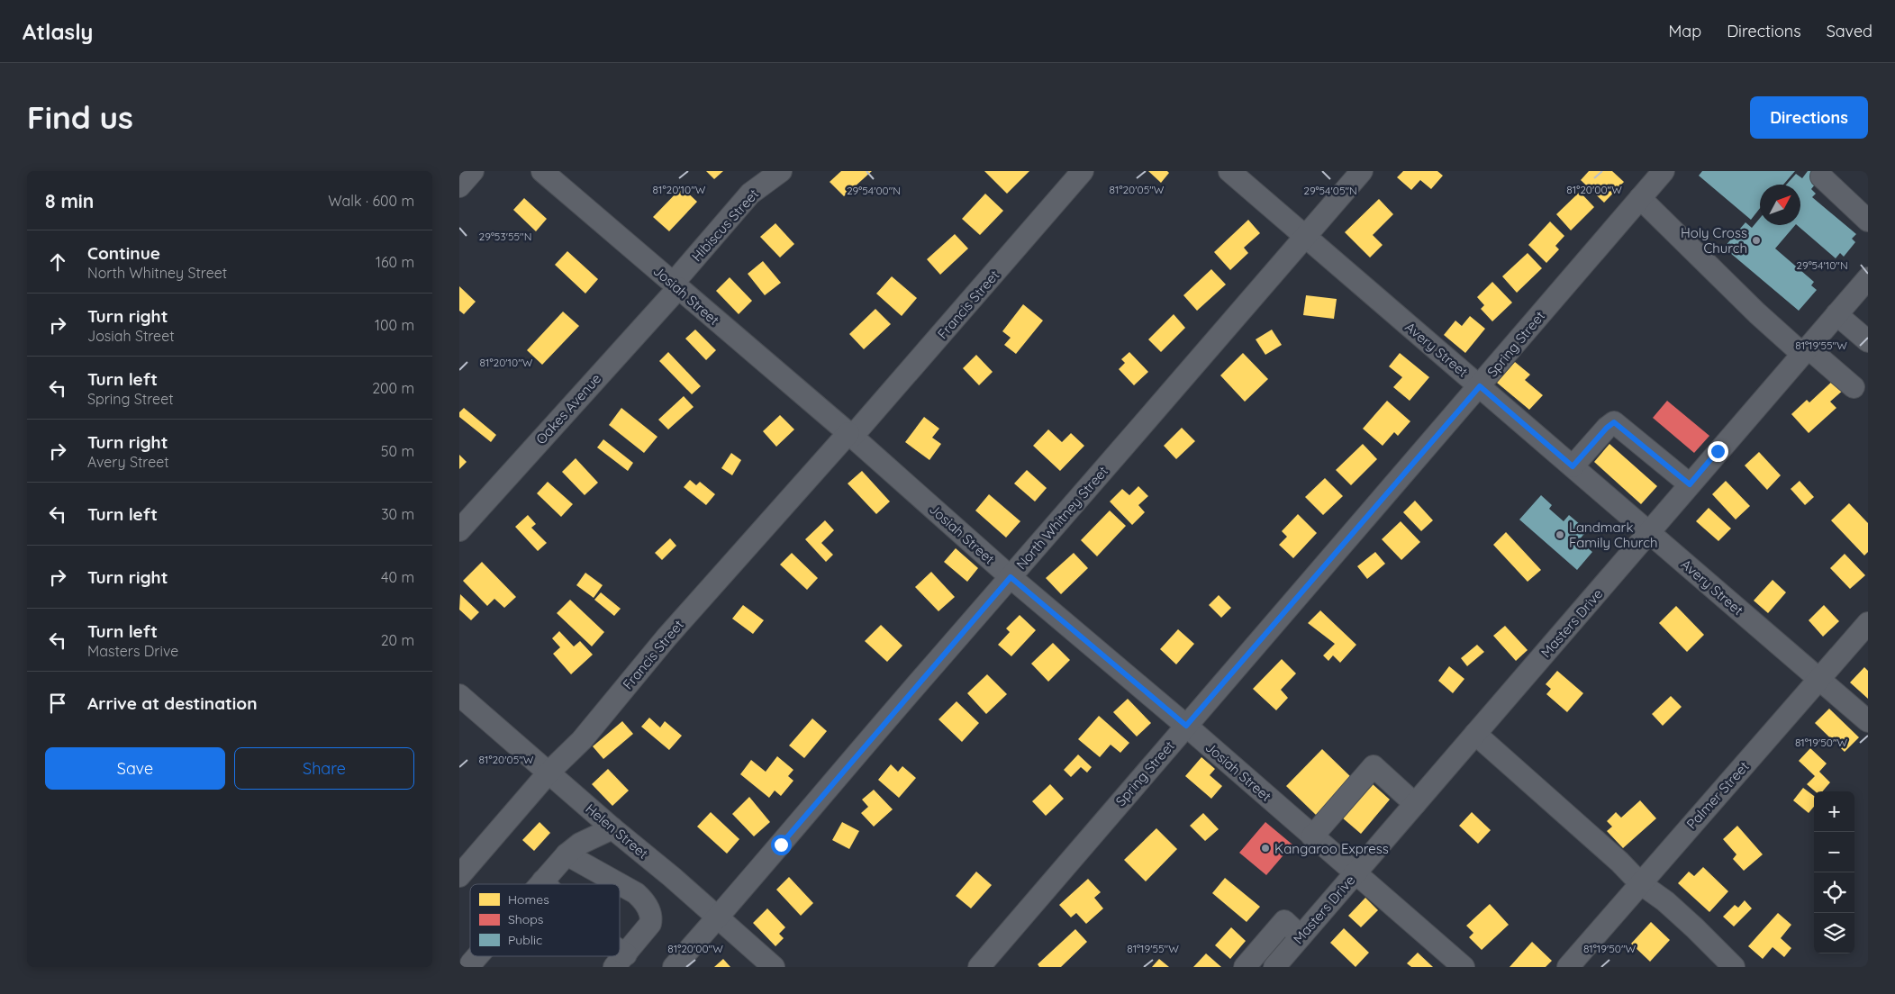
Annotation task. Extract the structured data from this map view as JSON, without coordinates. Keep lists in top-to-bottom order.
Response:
{
  "streets": {
    "street": [
      "Hibiscus Street",
      "Josiah Street",
      "Francis Street",
      "Spring Street",
      "Avery Street",
      "Oakes Avenue",
      "North Whitney Street",
      "Masters Drive",
      "Palmer Street",
      "Helen Street"
    ]
  },
  "crossings": [
    ["Hibiscus Street", "Josiah Street"],
    ["Hibiscus Street", "Oakes Avenue"],
    ["Josiah Street", "Francis Street"],
    ["Josiah Street", "Spring Street"],
    ["Josiah Street", "Oakes Avenue"],
    ["Josiah Street", "North Whitney Street"],
    ["Josiah Street", "Masters Drive"],
    ["Francis Street", "Helen Street"],
    ["Spring Street", "Avery Street"],
    ["Avery Street", "North Whitney Street"],
    ["Avery Street", "Masters Drive"],
    ["Avery Street", "Palmer Street"],
    ["North Whitney Street", "Helen Street"]
  ],
  "places": ["Holy Cross Church", "Landmark Family Church", "Kangaroo Express"],
  "legend": ["Homes", "Shops", "Public"],
  "north": "top right",
  "page": {
    "header": "Atlasly",
    "nav": ["Map", "Directions", "Saved"],
    "buttons": [
      "Directions",
      ["Save", "Share"]
    ],
    "title": "Find us",
    "heading": ["8 min", "Walk · 600 m"],
    "list": [
      ["Continue", "North Whitney Street", "160 m"],
      ["Turn right", "Josiah Street", "100 m"],
      ["Turn left", "Spring Street", "200 m"],
      ["Turn right", "Avery Street", "50 m"],
      ["Turn left", "30 m"],
      ["Turn right", "40 m"],
      ["Turn left", "Masters Drive", "20 m"],
      "Arrive at destination"
    ],
    "map_buttons": ["+", "−"]
  },
  "coordinates": [
    "81°20'10\"W",
    "81°20'05\"W",
    "81°20'00\"W",
    "29°54'00\"N",
    "29°54'05\"N",
    "29°53'55\"N",
    "29°54'10\"N",
    "81°19'55\"W",
    "81°19'50\"W"
  ]
}
